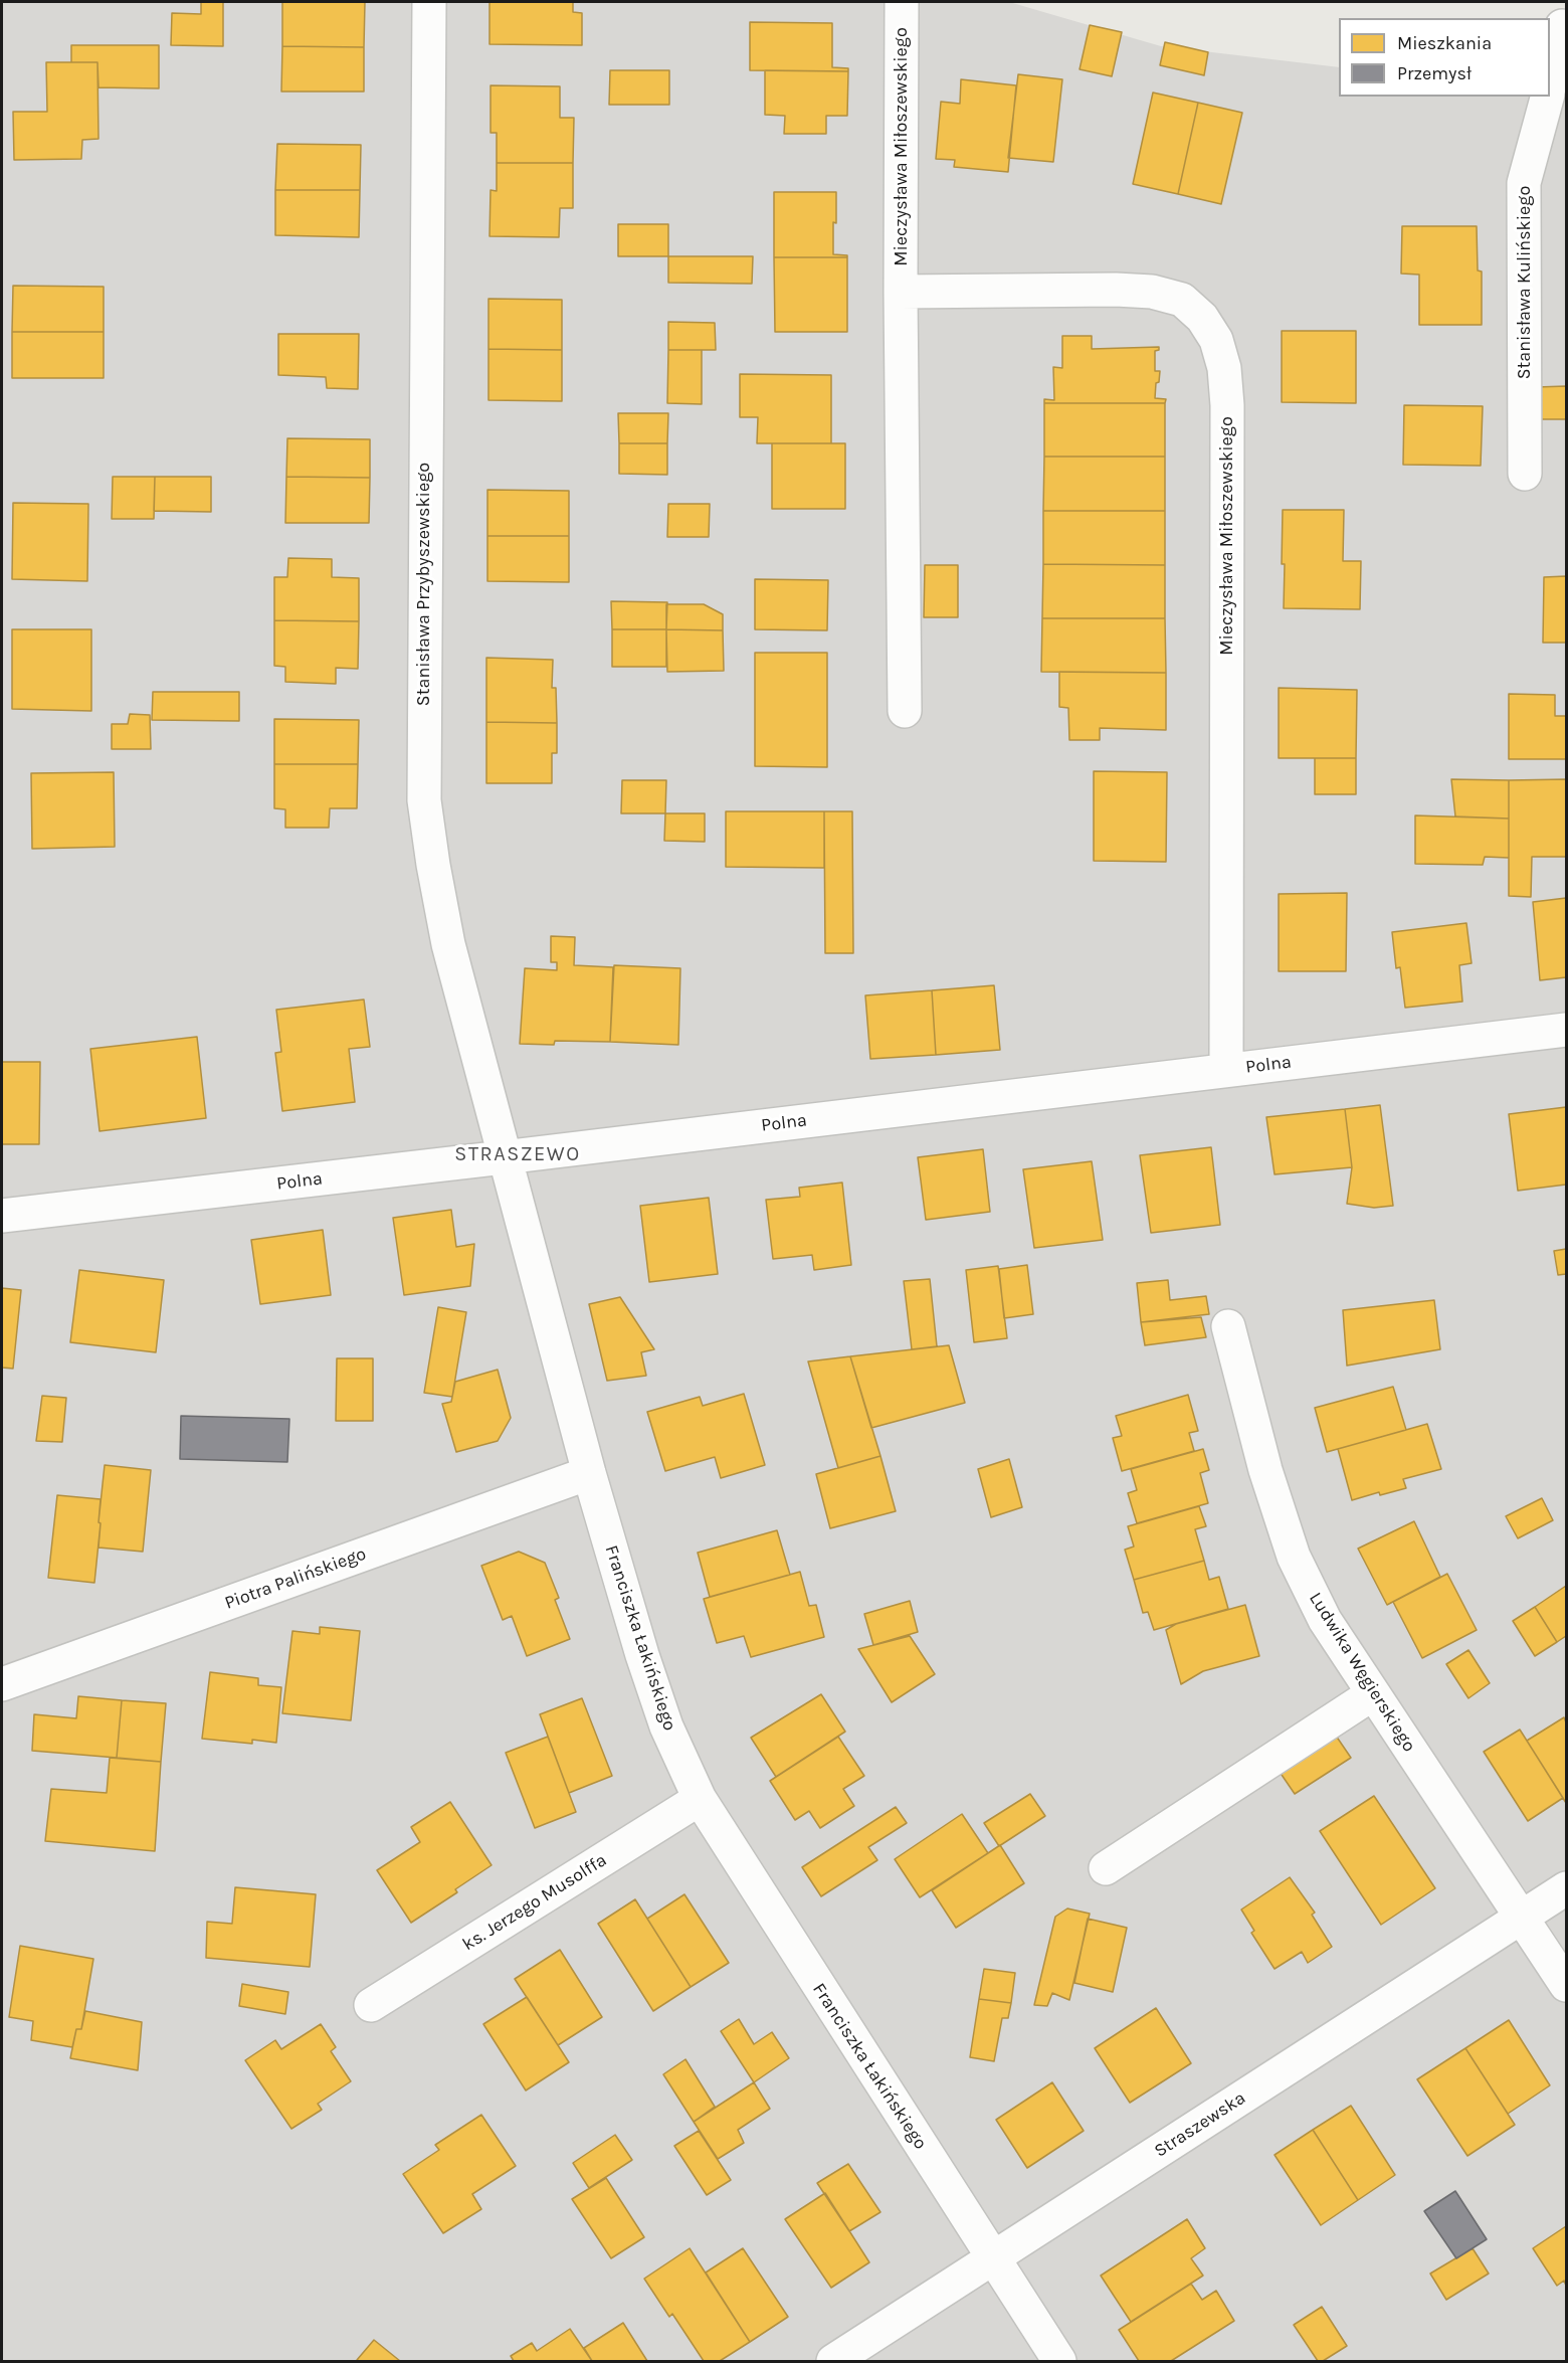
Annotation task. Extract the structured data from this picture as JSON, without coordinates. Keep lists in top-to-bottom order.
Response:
{
  "streets": {
    "street": [
      "Mieczysława Miłoszewskiego",
      "Stanisława Kulińskiego",
      "Stanisława Przybyszewskiego",
      "Polna",
      "Piotra Palińskiego",
      "Franciszka Łakińskiego",
      "Ludwika Węgierskiego",
      "ks. Jerzego Musolffa",
      "Straszewska"
    ]
  },
  "crossings": [
    ["Mieczysława Miłoszewskiego", "Polna"],
    ["Stanisława Przybyszewskiego", "Polna"],
    ["Stanisława Przybyszewskiego", "Franciszka Łakińskiego"],
    ["Polna", "Franciszka Łakińskiego"],
    ["Piotra Palińskiego", "Franciszka Łakińskiego"],
    ["Franciszka Łakińskiego", "ks. Jerzego Musolffa"],
    ["Franciszka Łakińskiego", "Straszewska"],
    ["Ludwika Węgierskiego", "Straszewska"]
  ],
  "districts": ["STRASZEWO"],
  "legend": ["Mieszkania", "Przemysł"]
}
